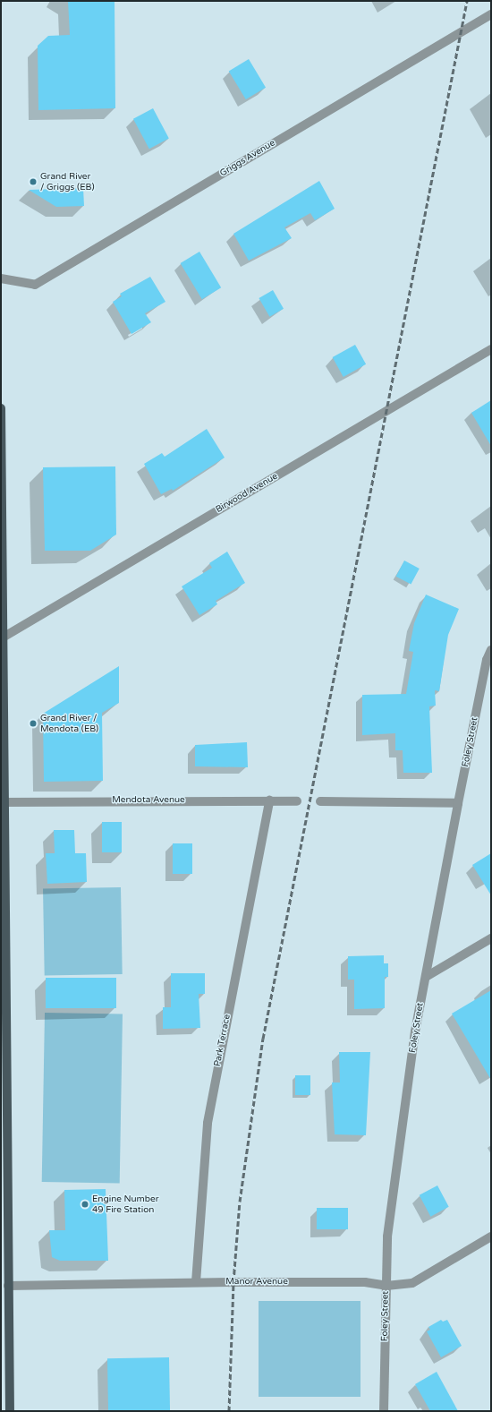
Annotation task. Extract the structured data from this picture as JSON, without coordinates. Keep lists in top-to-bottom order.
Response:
{
  "streets": {
    "street": [
      "Griggs Avenue",
      "Birwood Avenue",
      "Foley Street",
      "Mendota Avenue",
      "Park Terrace",
      "Manor Avenue"
    ]
  },
  "crossings": [
    ["Foley Street", "Manor Avenue"],
    ["Mendota Avenue", "Park Terrace"],
    ["Park Terrace", "Manor Avenue"]
  ],
  "places": ["Grand River / Griggs (EB)", "Grand River / Mendota (EB)", "Engine Number 49 Fire Station"]
}
